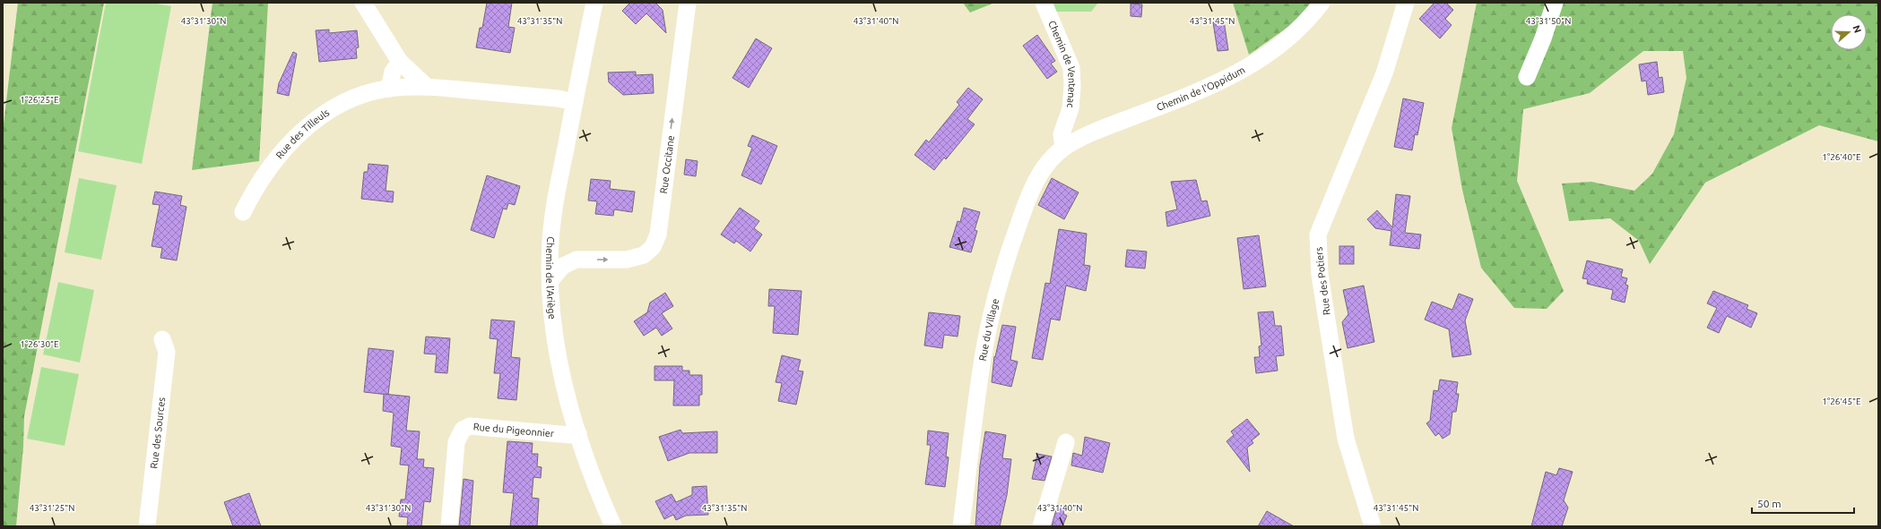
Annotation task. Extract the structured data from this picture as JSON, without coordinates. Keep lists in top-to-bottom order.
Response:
{
  "streets": {
    "street": [
      "Chemin de Ventenac",
      "Chemin de l'Oppidum",
      "Rue des Tilleuls",
      "Rue Occitane",
      "Chemin de l'Ariège",
      "Rue des Potiers",
      "Rue du Village",
      "Rue du Pigeonnier",
      "Rue des Sources"
    ]
  },
  "crossings": [
    ["Chemin de Ventenac", "Chemin de l'Oppidum"],
    ["Chemin de Ventenac", "Rue du Village"],
    ["Chemin de l'Oppidum", "Rue du Village"],
    ["Rue des Tilleuls", "Chemin de l'Ariège"],
    ["Rue Occitane", "Chemin de l'Ariège"],
    ["Chemin de l'Ariège", "Rue du Pigeonnier"]
  ],
  "one_way": ["Rue Occitane"],
  "scale_bar": "50 m",
  "north": "right",
  "coordinates": [
    "43°31'50\"N",
    "43°31'30\"N",
    "43°31'35\"N",
    "43°31'40\"N",
    "43°31'45\"N",
    "1°26'25\"E",
    "1°26'40\"E",
    "1°26'30\"E",
    "1°26'45\"E",
    "43°31'25\"N"
  ]
}
